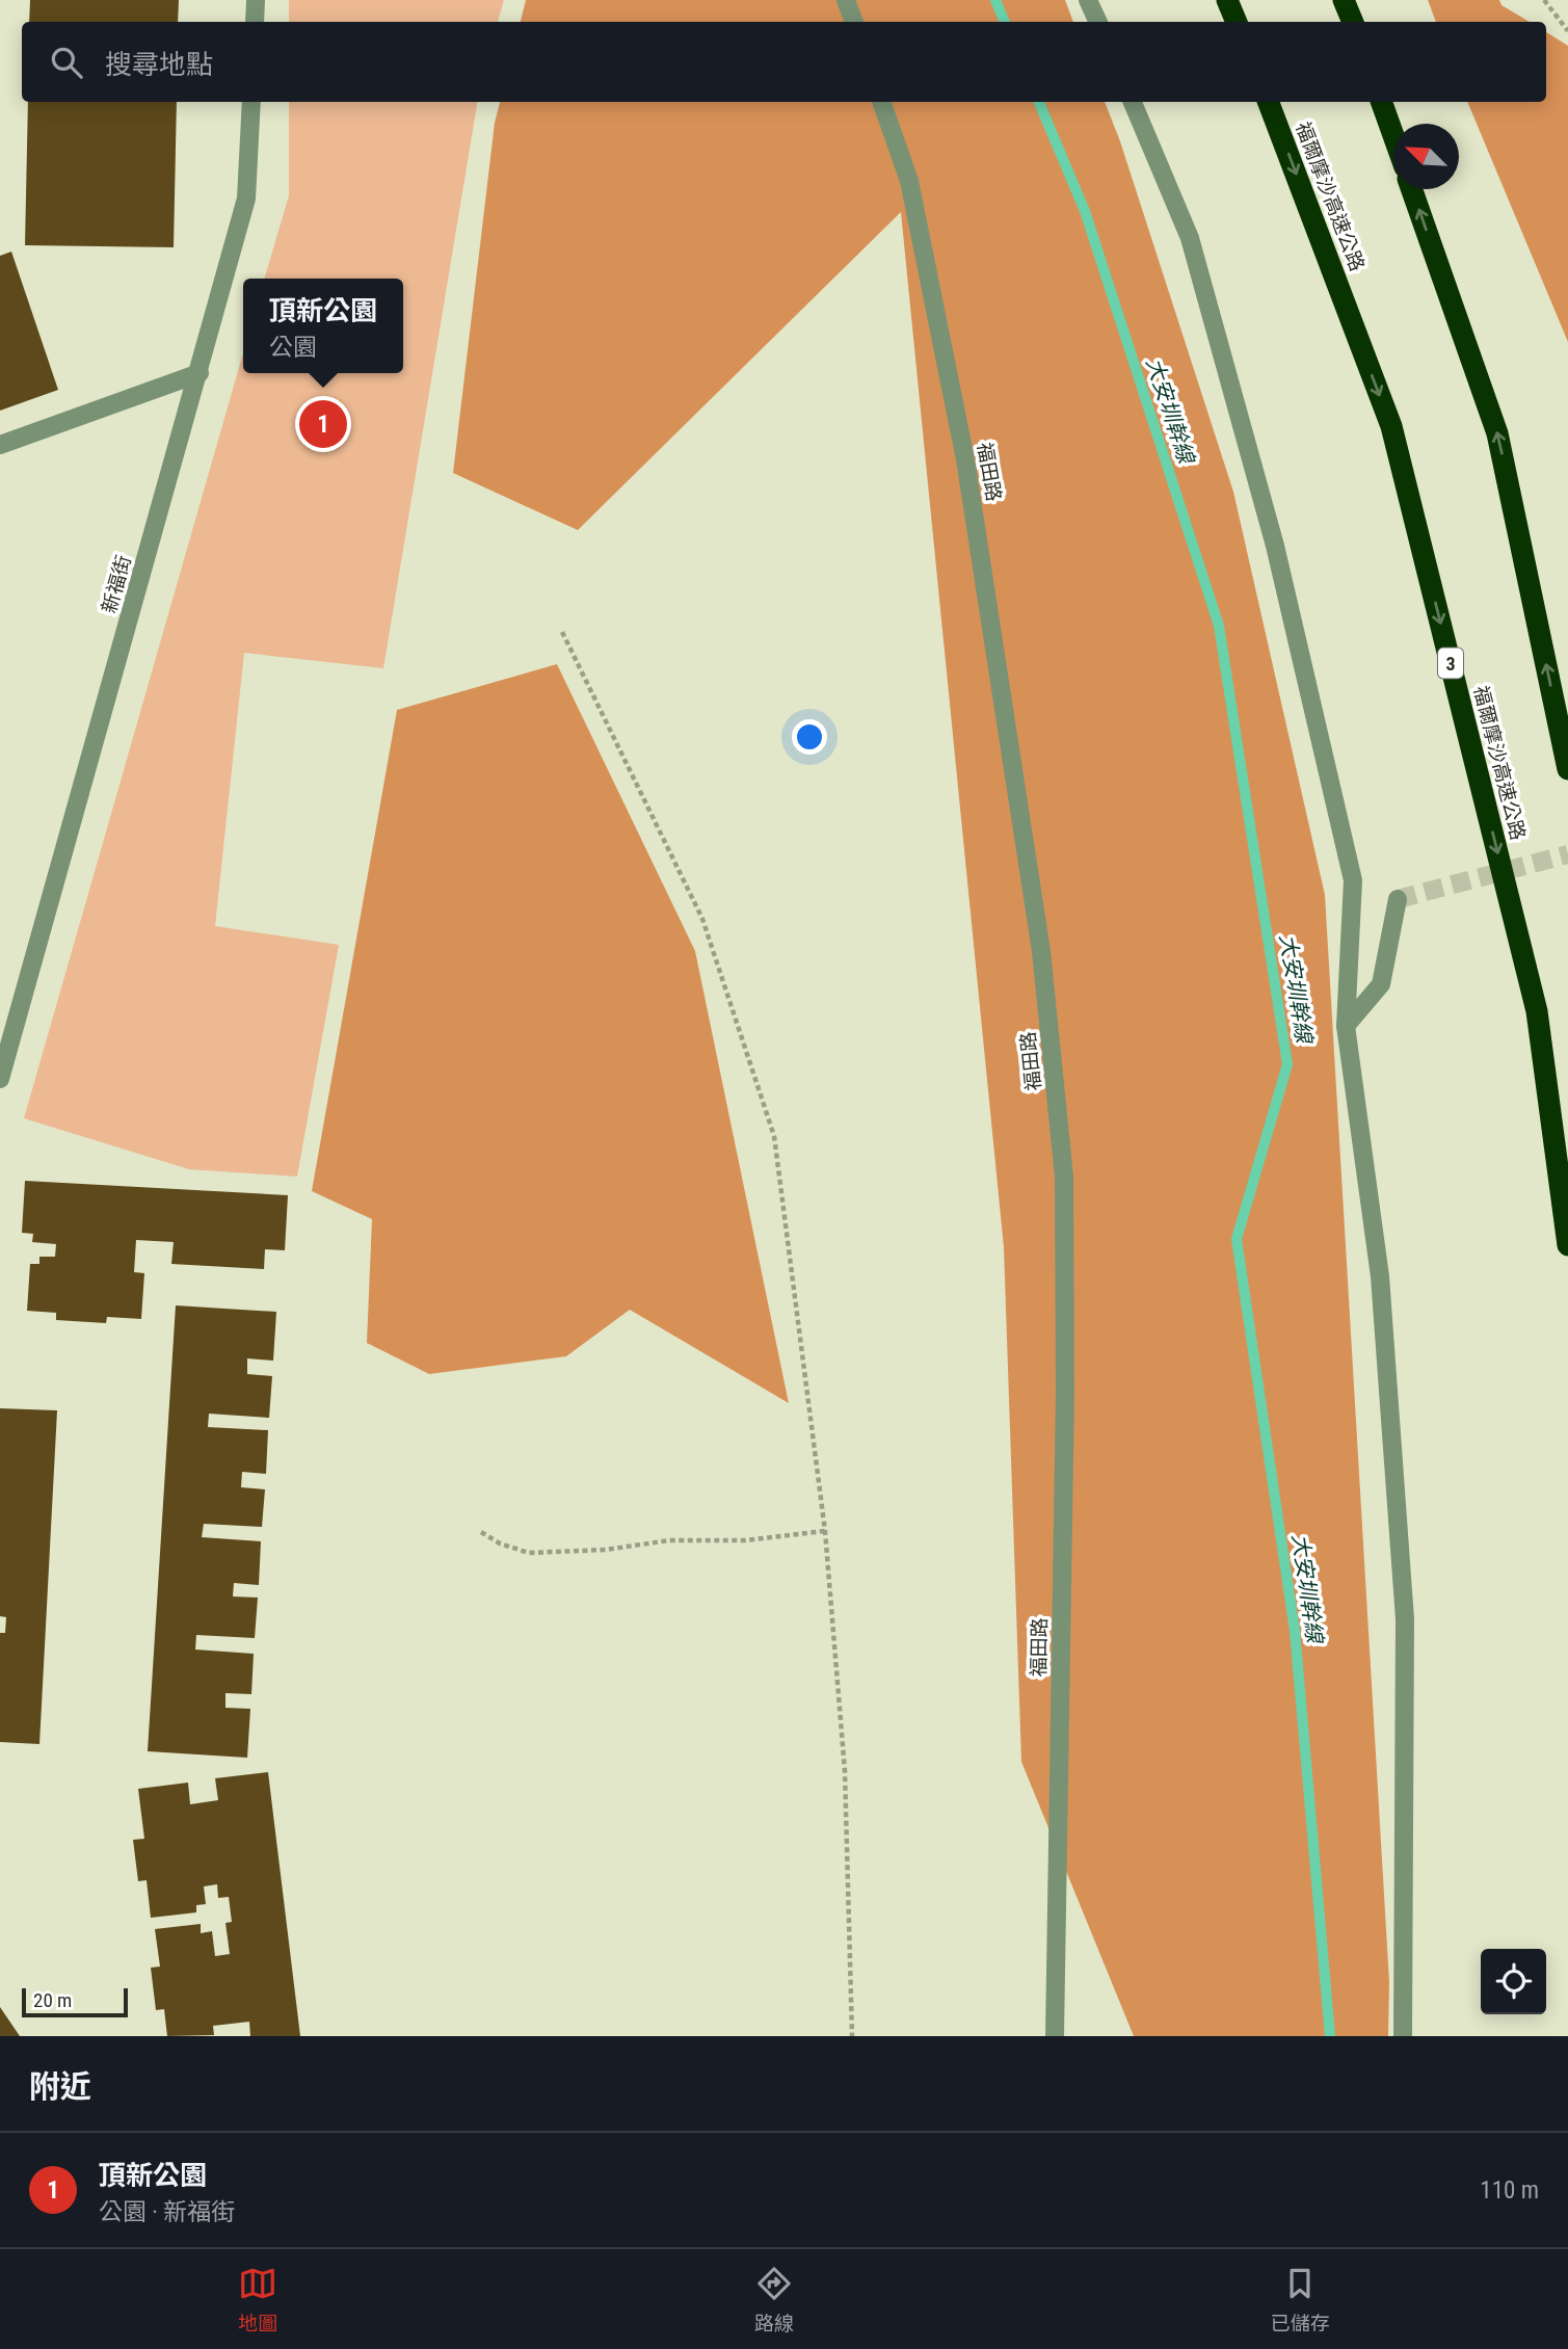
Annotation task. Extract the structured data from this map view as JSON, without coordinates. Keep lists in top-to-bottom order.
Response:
{
  "streets": {
    "highway": ["福爾摩沙高速公路", "3"],
    "street": ["福田路", "新福街"]
  },
  "water": ["大安圳幹線"],
  "scale_bar": "20 m",
  "north": "top left",
  "page": {
    "search": "搜尋地點",
    "popup": ["頂新公園", "公園"],
    "pins": "1",
    "scale": "20 m",
    "heading": "附近",
    "list": [
      {
        "mark": "1",
        "name": "頂新公園",
        "note": "公園 · 新福街",
        "value": "110 m"
      }
    ],
    "nav": ["地圖", "路線", "已儲存"]
  }
}
